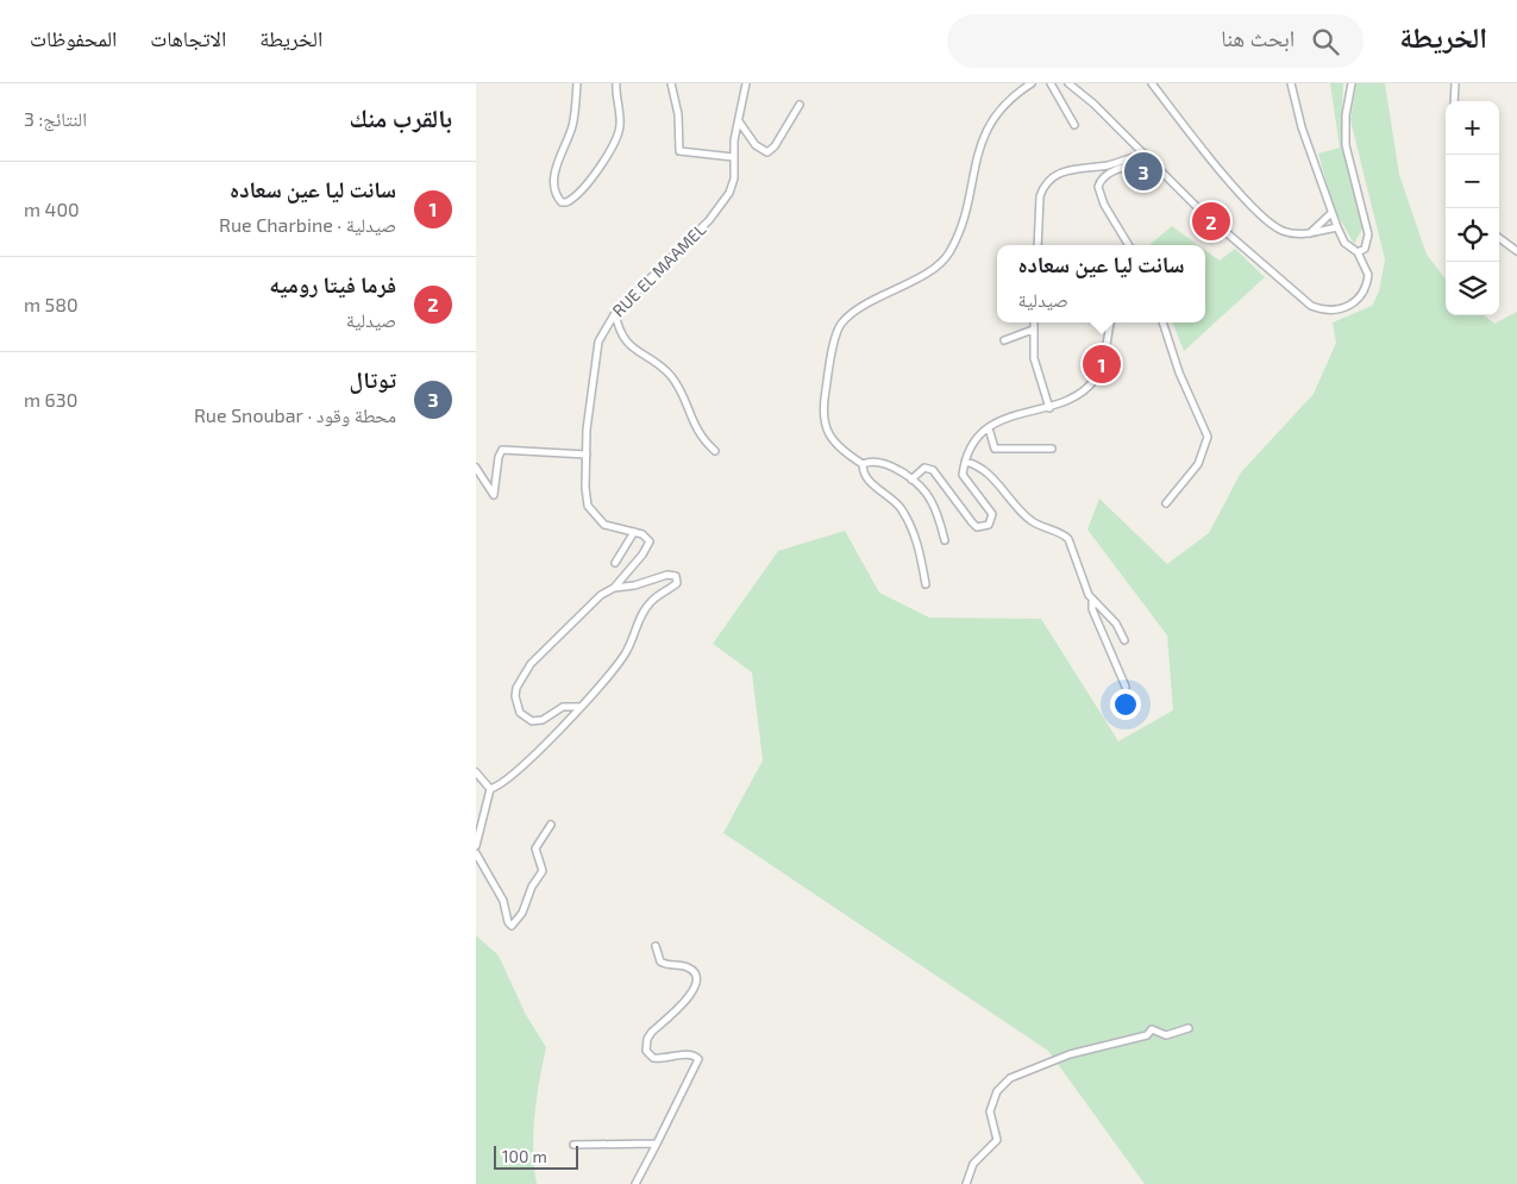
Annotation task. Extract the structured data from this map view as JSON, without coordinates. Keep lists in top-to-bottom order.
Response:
{
  "streets": {
    "street": ["RUE EL MAAMEL"]
  },
  "scale_bar": "100 m",
  "page": {
    "header": "الخريطة",
    "search": "ابحث هنا",
    "nav": ["الخريطة", "الاتجاهات", "المحفوظات"],
    "heading": ["بالقرب منك", "النتائج: 3"],
    "map_buttons": ["+", "−"],
    "pins": ["3", "2", "1"],
    "list": [
      {
        "mark": "1",
        "name": "سانت ليا عين سعاده",
        "note": "صيدلية · Rue Charbine",
        "value": "400 m"
      },
      {
        "mark": "2",
        "name": "فرما فيتا روميه",
        "note": "صيدلية",
        "value": "580 m"
      },
      {
        "mark": "3",
        "name": "توتال",
        "note": "محطة وقود · Rue Snoubar",
        "value": "630 m"
      }
    ],
    "popup": ["سانت ليا عين سعاده", "صيدلية"],
    "scale": "100 m"
  }
}
